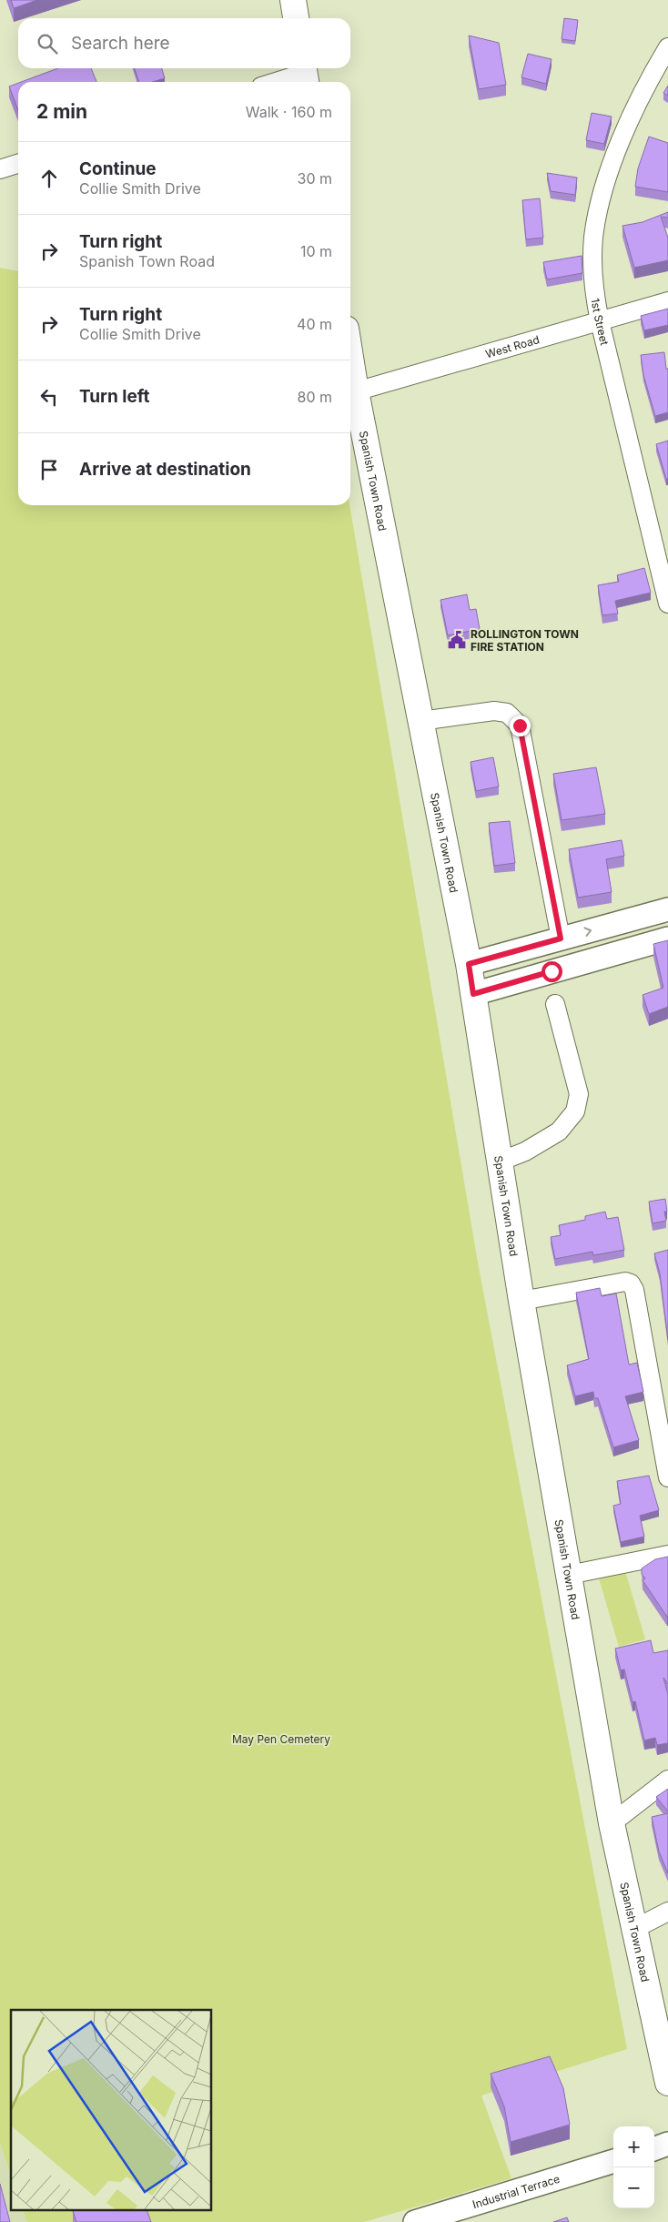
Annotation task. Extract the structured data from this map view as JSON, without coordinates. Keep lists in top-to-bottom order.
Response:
{
  "streets": {
    "main road": ["Spanish Town Road"],
    "street": ["1st Street", "West Road", "Industrial Terrace"]
  },
  "crossings": [
    ["1st Street", "West Road"],
    ["West Road", "Spanish Town Road"]
  ],
  "parks": ["May Pen Cemetery"],
  "places": {
    "public building": ["ROLLINGTON TOWN FIRE STATION"]
  },
  "page": {
    "search": "Search here",
    "heading": ["2 min", "Walk · 160 m"],
    "list": [
      ["Continue", "Collie Smith Drive", "30 m"],
      ["Turn right", "Spanish Town Road", "10 m"],
      ["Turn right", "Collie Smith Drive", "40 m"],
      ["Turn left", "80 m"],
      "Arrive at destination"
    ],
    "map_buttons": ["+", "−"]
  }
}
